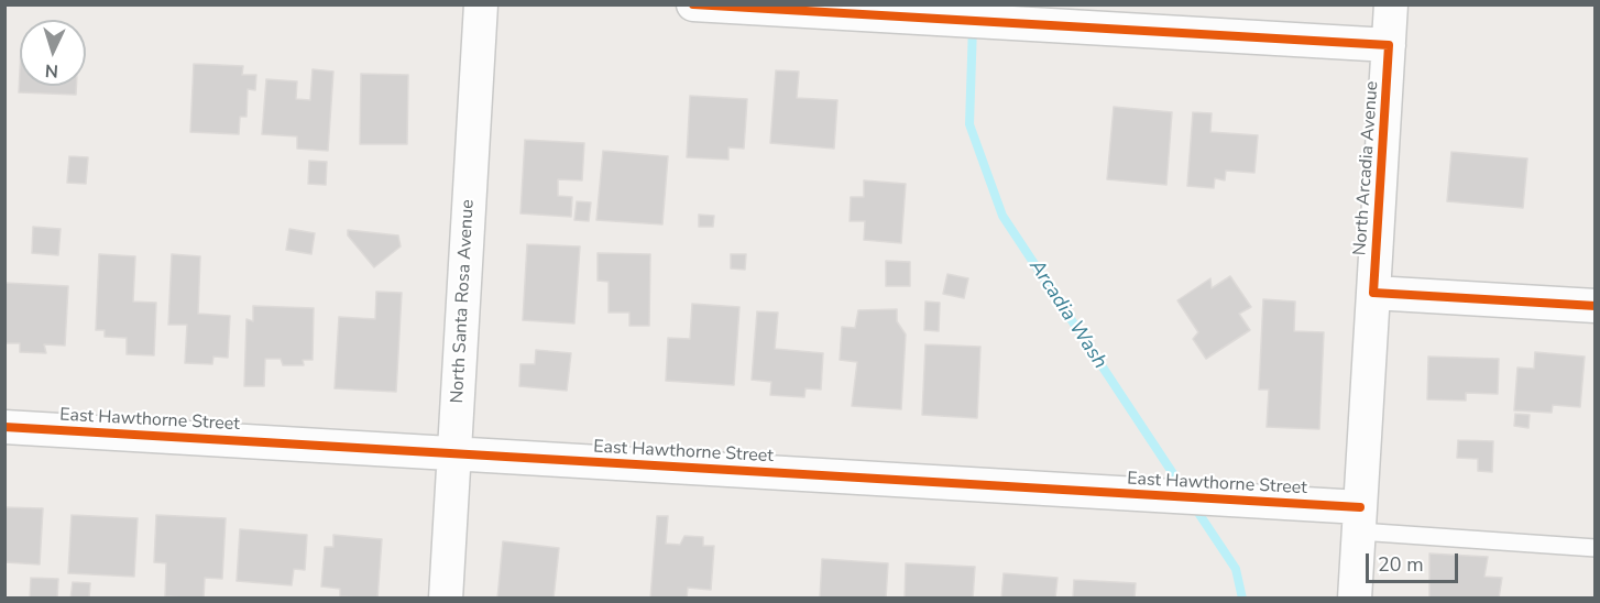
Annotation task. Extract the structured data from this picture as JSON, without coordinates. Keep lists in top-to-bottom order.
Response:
{
  "streets": {
    "street": ["North Arcadia Avenue", "North Santa Rosa Avenue", "East Hawthorne Street"]
  },
  "crossings": [
    ["North Arcadia Avenue", "East Hawthorne Street"],
    ["North Santa Rosa Avenue", "East Hawthorne Street"]
  ],
  "water": ["Arcadia Wash"],
  "scale_bar": "20 m",
  "north": "bottom"
}
